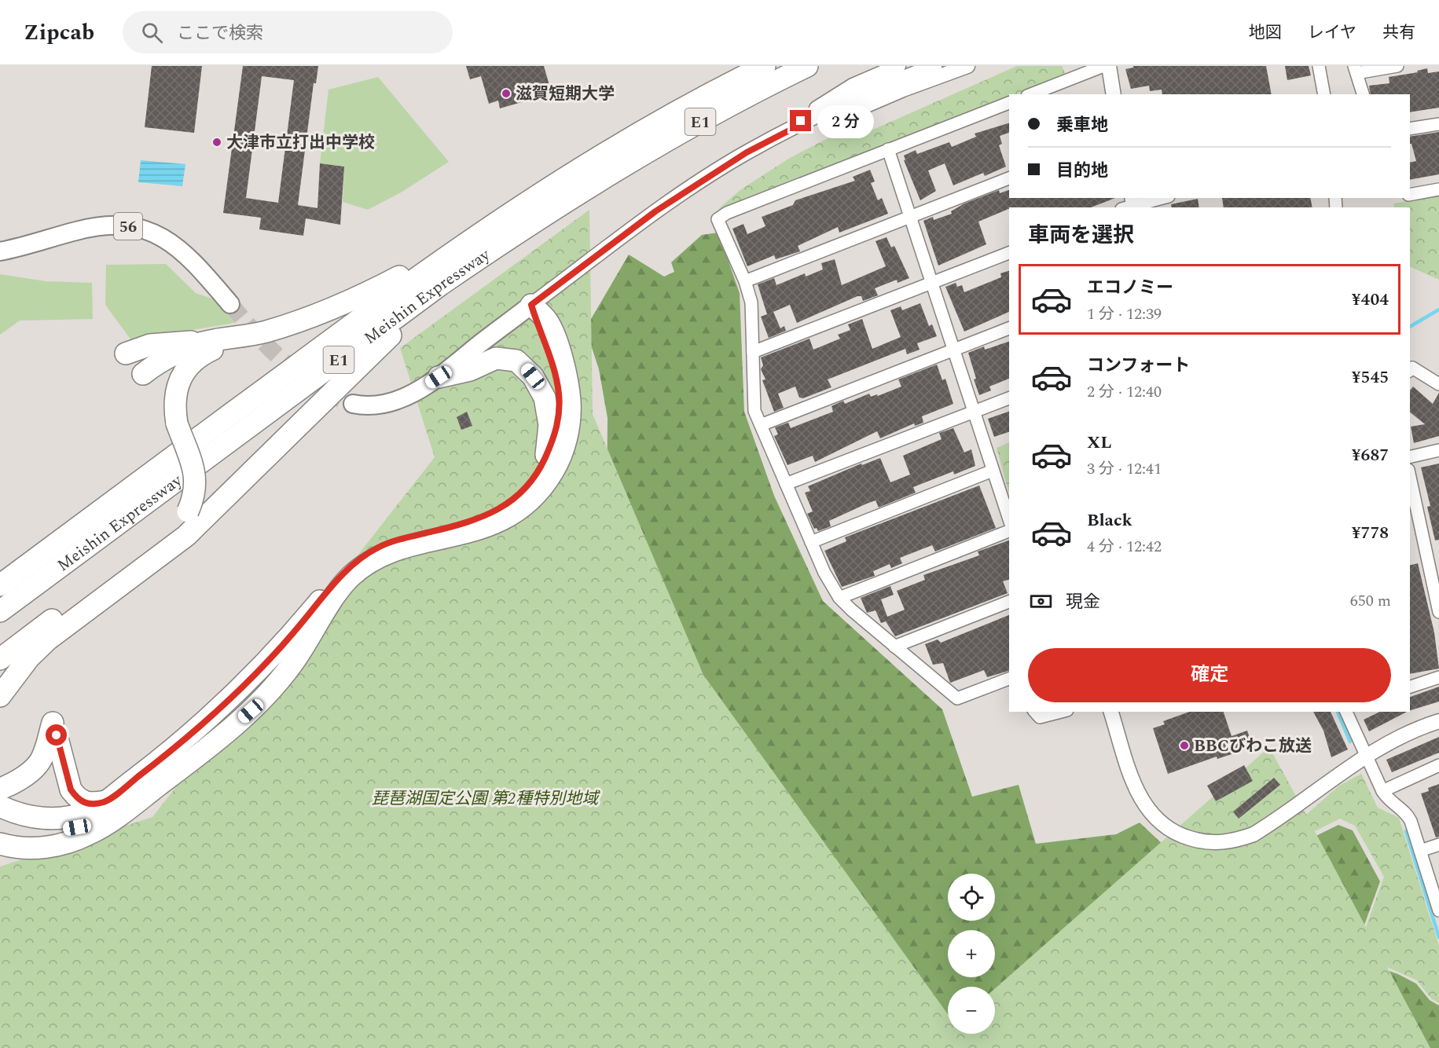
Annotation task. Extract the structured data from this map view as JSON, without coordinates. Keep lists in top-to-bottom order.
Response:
{
  "streets": {
    "highway": ["E1", "Meishin Expressway"],
    "main road": ["56"]
  },
  "parks": ["琵琶湖国定公園 第2種特別地域"],
  "places": ["滋賀短期大学", "大津市立打出中学校", "BBCびわこ放送"],
  "page": {
    "header": "Zipcab",
    "search": "ここで検索",
    "nav": ["地図", "レイヤ", "共有"],
    "banner": ["乗車地", "目的地"],
    "bubble": "2 分",
    "heading": "車両を選択",
    "list": [
      {
        "name": "エコノミー",
        "note": "1 分 · 12:39",
        "value": "¥404"
      },
      {
        "name": "コンフォート",
        "note": "2 分 · 12:40",
        "value": "¥545"
      },
      {
        "name": "XL",
        "note": "3 分 · 12:41",
        "value": "¥687"
      },
      {
        "name": "Black",
        "note": "4 分 · 12:42",
        "value": "¥778"
      }
    ],
    "pay": ["現金", "650 m"],
    "buttons": "確定",
    "map_buttons": ["+", "−"]
  }
}
